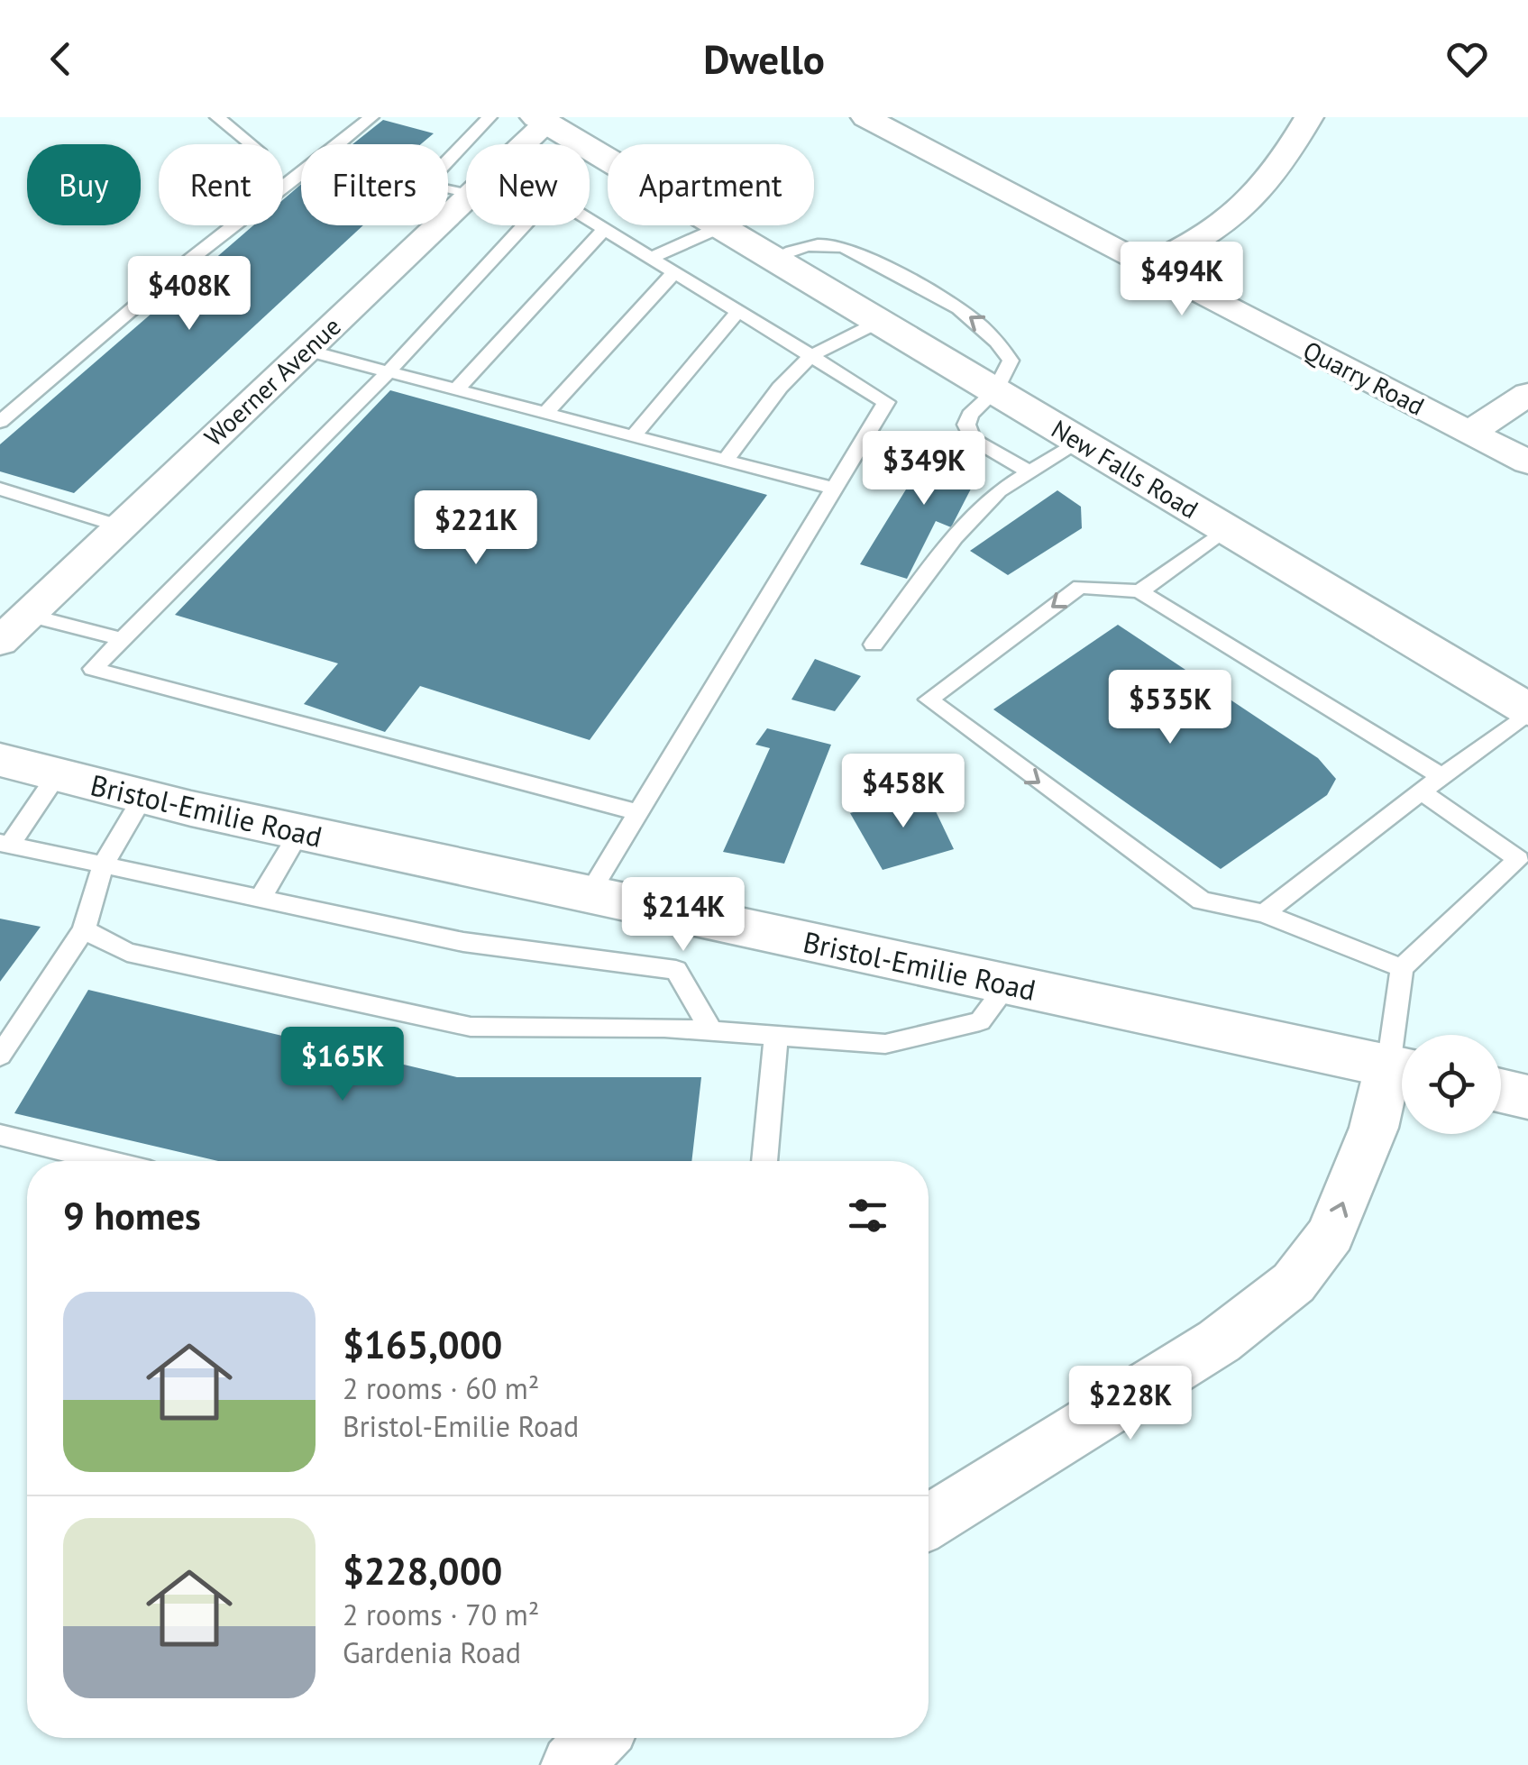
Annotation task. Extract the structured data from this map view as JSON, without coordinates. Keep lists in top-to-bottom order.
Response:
{
  "streets": {
    "main road": ["New Falls Road", "Bristol-Emilie Road"],
    "street": ["Quarry Road", "Woerner Avenue"]
  },
  "crossings": [
    ["Woerner Avenue", "New Falls Road"]
  ],
  "page": {
    "header": "Dwello",
    "chip": [
      "Buy",
      "Rent",
      "Filters",
      "New",
      "Apartment"
    ],
    "price": [
      "$494K",
      "$408K",
      "$349K",
      "$221K",
      "$535K",
      "$458K",
      "$214K",
      "$165K",
      "$228K"
    ],
    "heading": "9 homes",
    "list": [
      {
        "name": "$165,000",
        "note": "2 rooms · 60 m² · Bristol-Emilie Road"
      },
      {
        "name": "$228,000",
        "note": "2 rooms · 70 m² · Gardenia Road"
      }
    ]
  }
}
